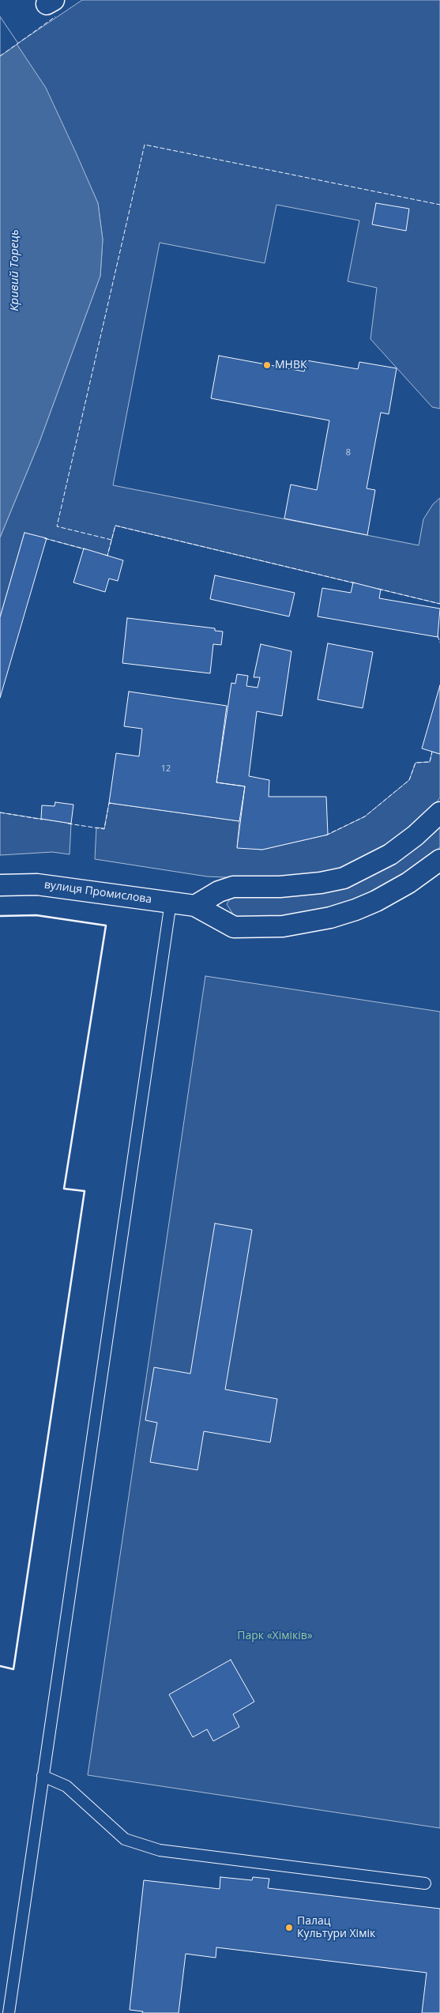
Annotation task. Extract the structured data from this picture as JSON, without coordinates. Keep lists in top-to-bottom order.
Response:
{
  "streets": {
    "street": ["вулиця Промислова"]
  },
  "water": ["Кривий Торець"],
  "parks": ["Парк «Хіміків»"],
  "places": ["МНВК", "Палац Культури Хімік"],
  "house_numbers": ["8", "12"]
}
